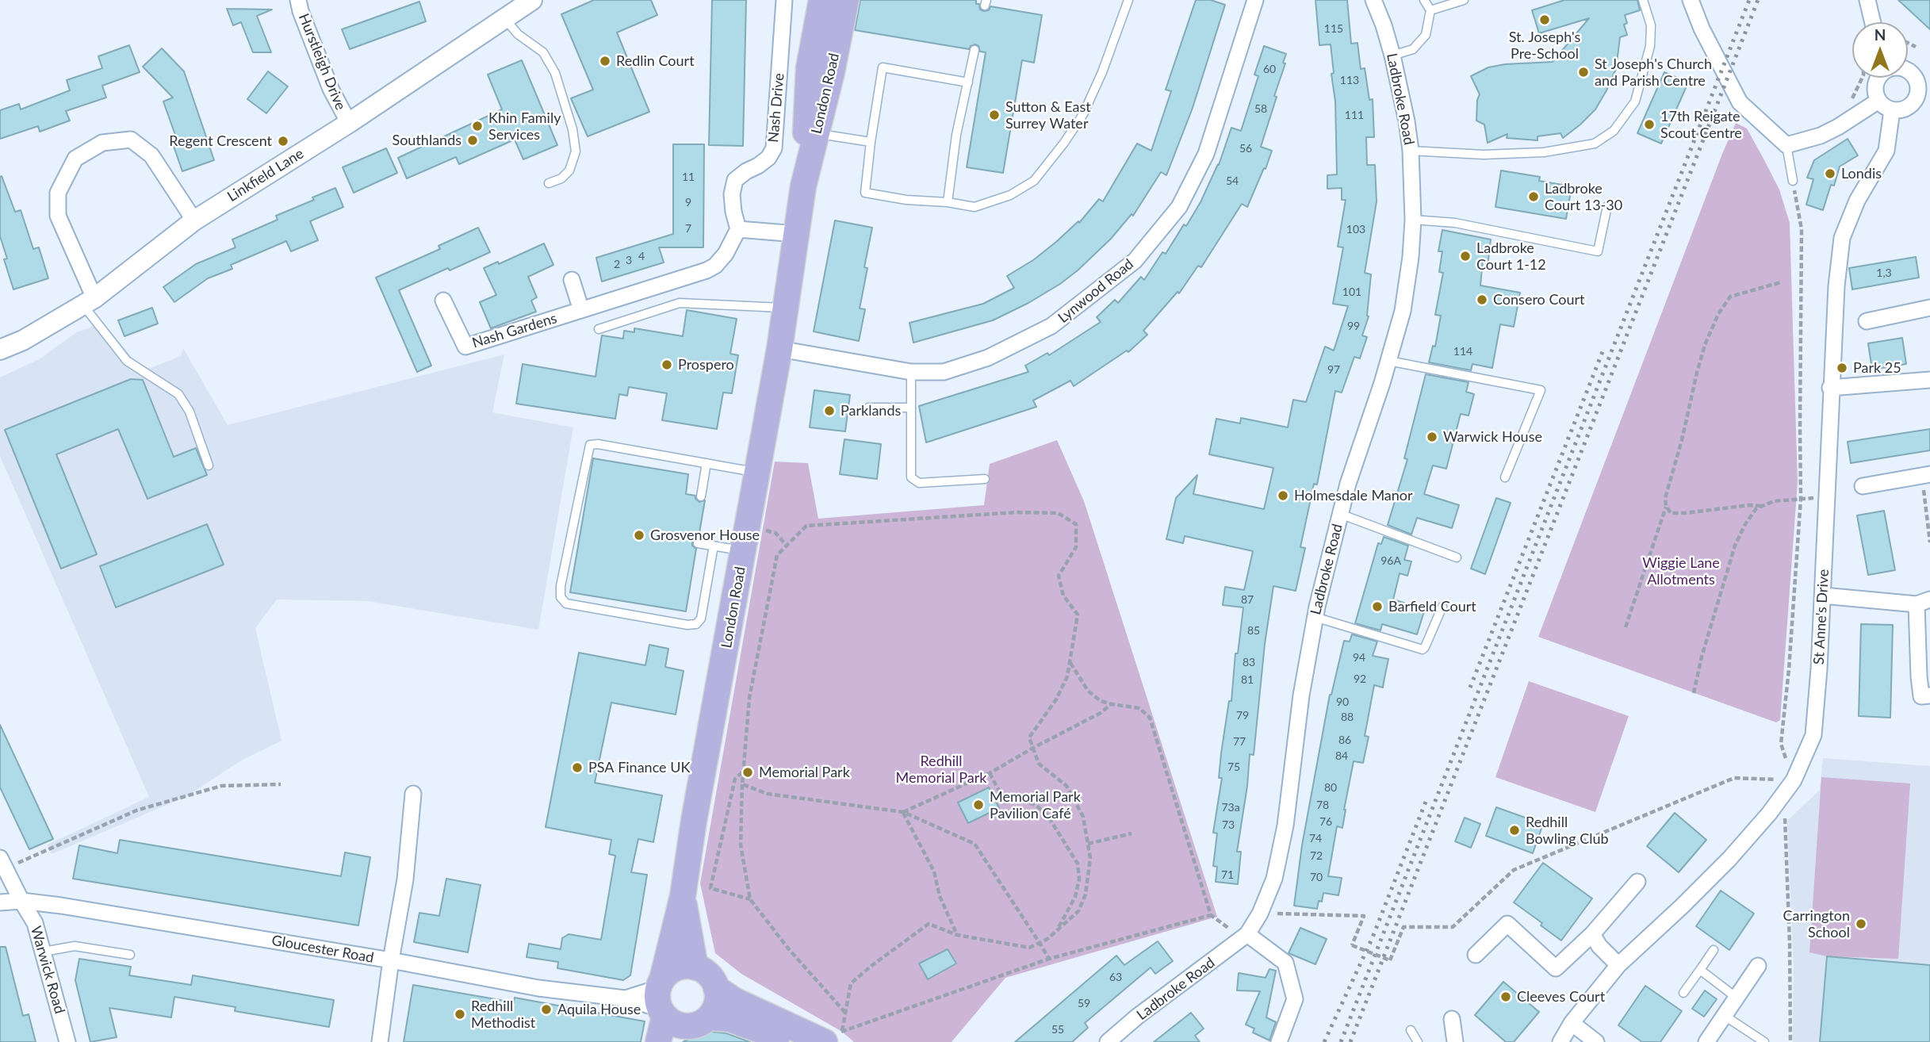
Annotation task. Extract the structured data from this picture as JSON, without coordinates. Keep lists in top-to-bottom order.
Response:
{
  "streets": {
    "main road": ["London Road"],
    "street": [
      "Hurstleigh Drive",
      "Ladbroke Road",
      "Nash Drive",
      "Linkfield Lane",
      "Lynwood Road",
      "Nash Gardens",
      "St Anne's Drive",
      "Gloucester Road",
      "Warwick Road"
    ]
  },
  "crossings": [
    ["Hurstleigh Drive", "Linkfield Lane"],
    ["London Road", "Lynwood Road"],
    ["London Road", "Gloucester Road"],
    ["Nash Drive", "Nash Gardens"],
    ["Gloucester Road", "Warwick Road"]
  ],
  "parks": ["Wiggie Lane Allotments", "Redhill Memorial Park"],
  "places": [
    "St. Joseph's Pre-School",
    "Redlin Court",
    "St Joseph's Church and Parish Centre",
    "Sutton & East Surrey Water",
    "17th Reigate Scout Centre",
    "Khin Family Services",
    "Southlands",
    "Regent Crescent",
    "Londis",
    "Ladbroke Court 13-30",
    "Ladbroke Court 1-12",
    "Consero Court",
    "Prospero",
    "Park 25",
    "Parklands",
    "Warwick House",
    "Holmesdale Manor",
    "Grosvenor House",
    "Barfield Court",
    "PSA Finance UK",
    "Memorial Park",
    "Memorial Park Pavilion Café",
    "Redhill Bowling Club",
    "Carrington School",
    "Cleeves Court",
    "Aquila House",
    "Redhill Methodist"
  ],
  "house_numbers": [
    "115",
    "60",
    "113",
    "58",
    "111",
    "56",
    "11",
    "54",
    "9",
    "7",
    "103",
    "4",
    "3",
    "2",
    "1,3",
    "101",
    "99",
    "114",
    "97",
    "96A",
    "87",
    "85",
    "94",
    "83",
    "92",
    "81",
    "90",
    "79",
    "88",
    "86",
    "77",
    "84",
    "75",
    "80",
    "78",
    "73a",
    "76",
    "73",
    "74",
    "72",
    "71",
    "70",
    "63",
    "59",
    "55"
  ],
  "north": "top"
}
